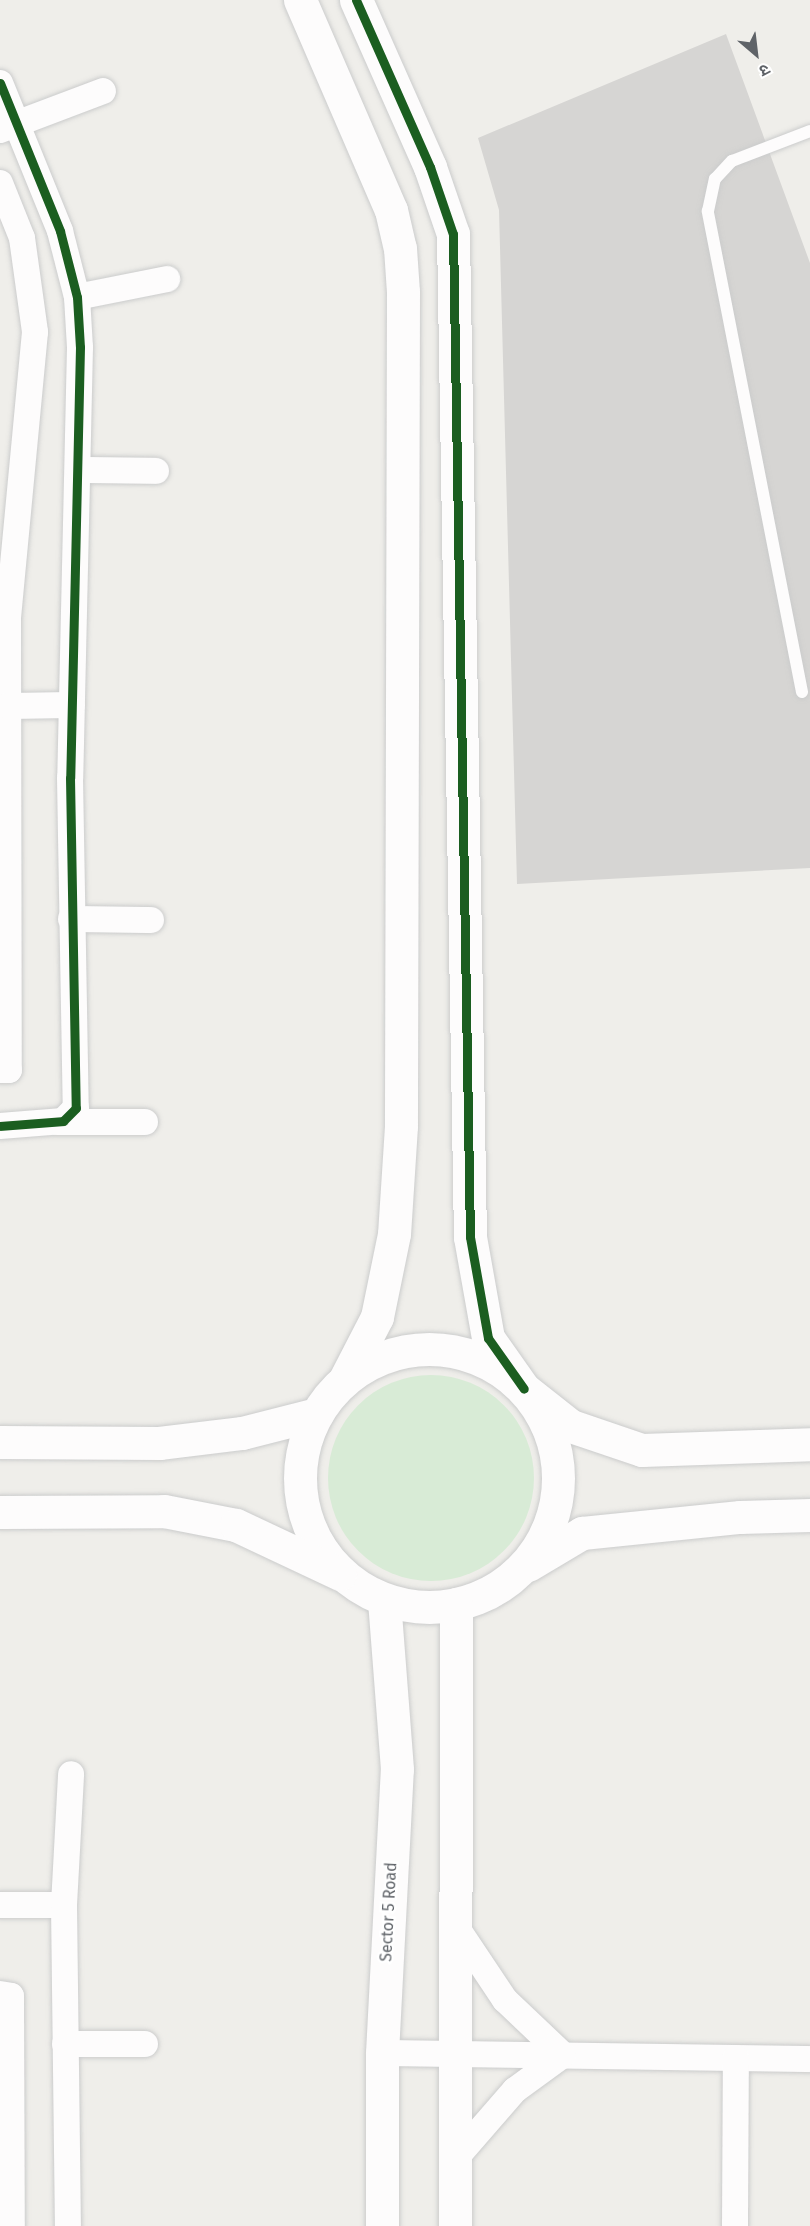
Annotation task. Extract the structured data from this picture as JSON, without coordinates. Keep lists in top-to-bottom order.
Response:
{
  "streets": {
    "street": ["Sector 5 Road"]
  },
  "north": "bottom right"
}
